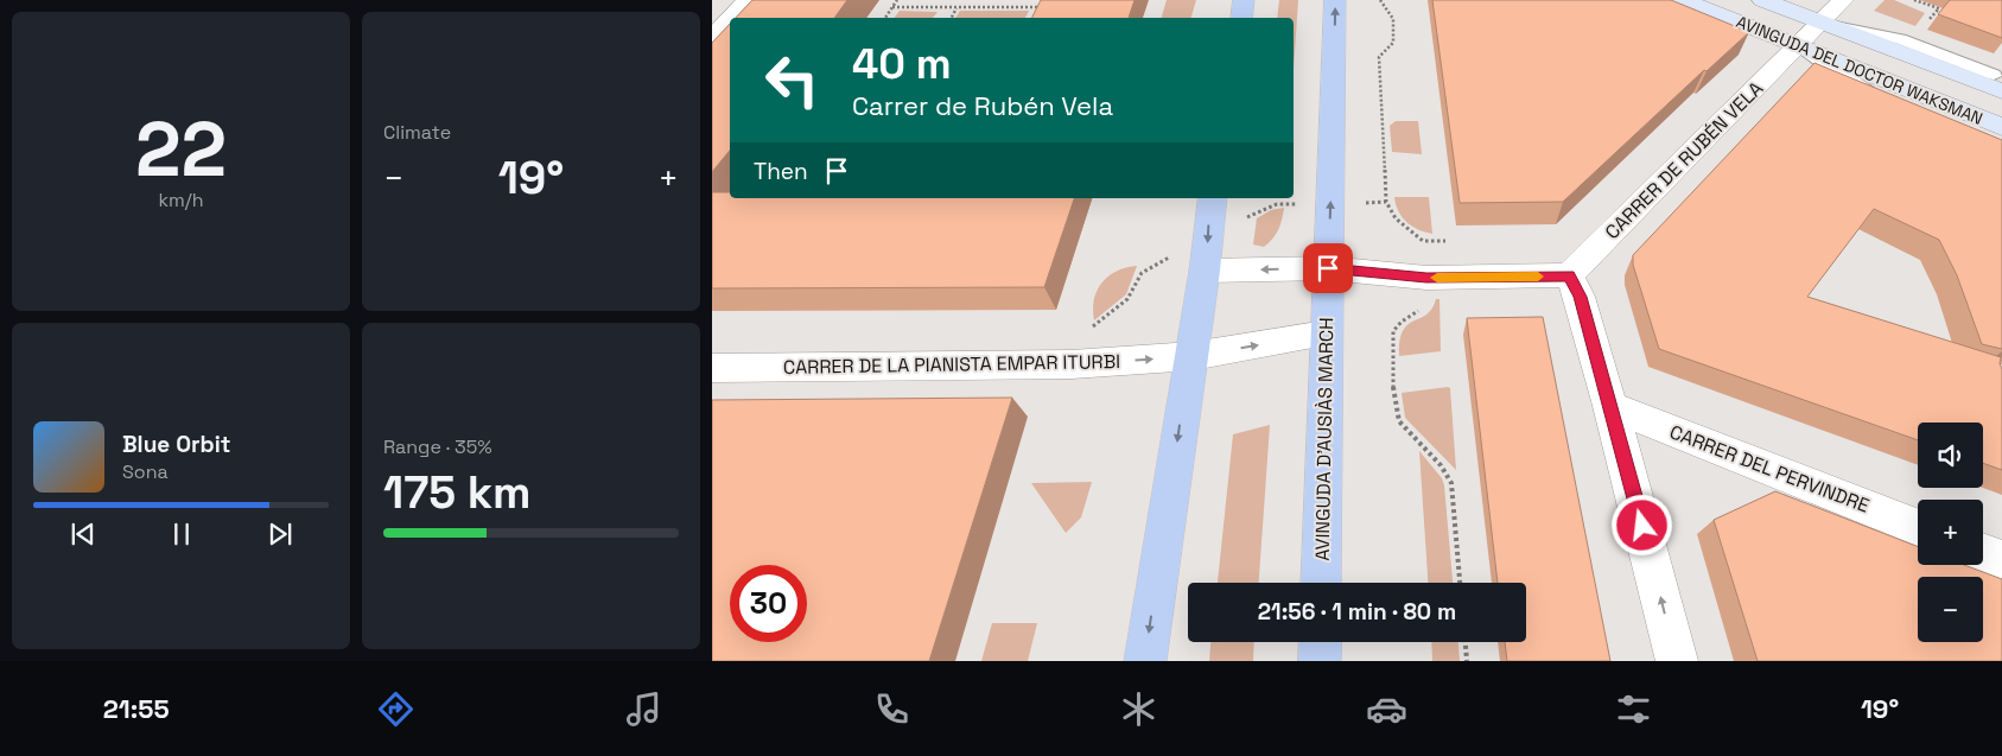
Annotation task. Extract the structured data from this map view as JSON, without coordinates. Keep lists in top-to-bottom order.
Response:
{
  "streets": {
    "main road": ["AVINGUDA DEL DOCTOR WAKSMAN", "AVINGUDA D'AUSIÀS MARCH"],
    "street": ["CARRER DE RUBÉN VELA", "CARRER DE LA PIANISTA EMPAR ITURBI", "CARRER DEL PERVINDRE"]
  },
  "crossings": [
    ["AVINGUDA DEL DOCTOR WAKSMAN", "CARRER DE RUBÉN VELA"],
    ["CARRER DE LA PIANISTA EMPAR ITURBI", "AVINGUDA D'AUSIÀS MARCH"]
  ],
  "one_way": ["CARRER DE LA PIANISTA EMPAR ITURBI"],
  "page": {
    "tile": [
      ["22", "km/h"],
      "Climate",
      ["Range · 35%", "175 km"]
    ],
    "turn": ["40 m", "Carrer de Rubén Vela"],
    "then": "Then",
    "heat": ["−", "19°", "+"],
    "song": ["Blue Orbit", "Sona"],
    "map_buttons": ["+", "−"],
    "limit": "30",
    "trip": "21:56 · 1 min · 80 m",
    "tabs": ["21:55", "19°"]
  }
}
